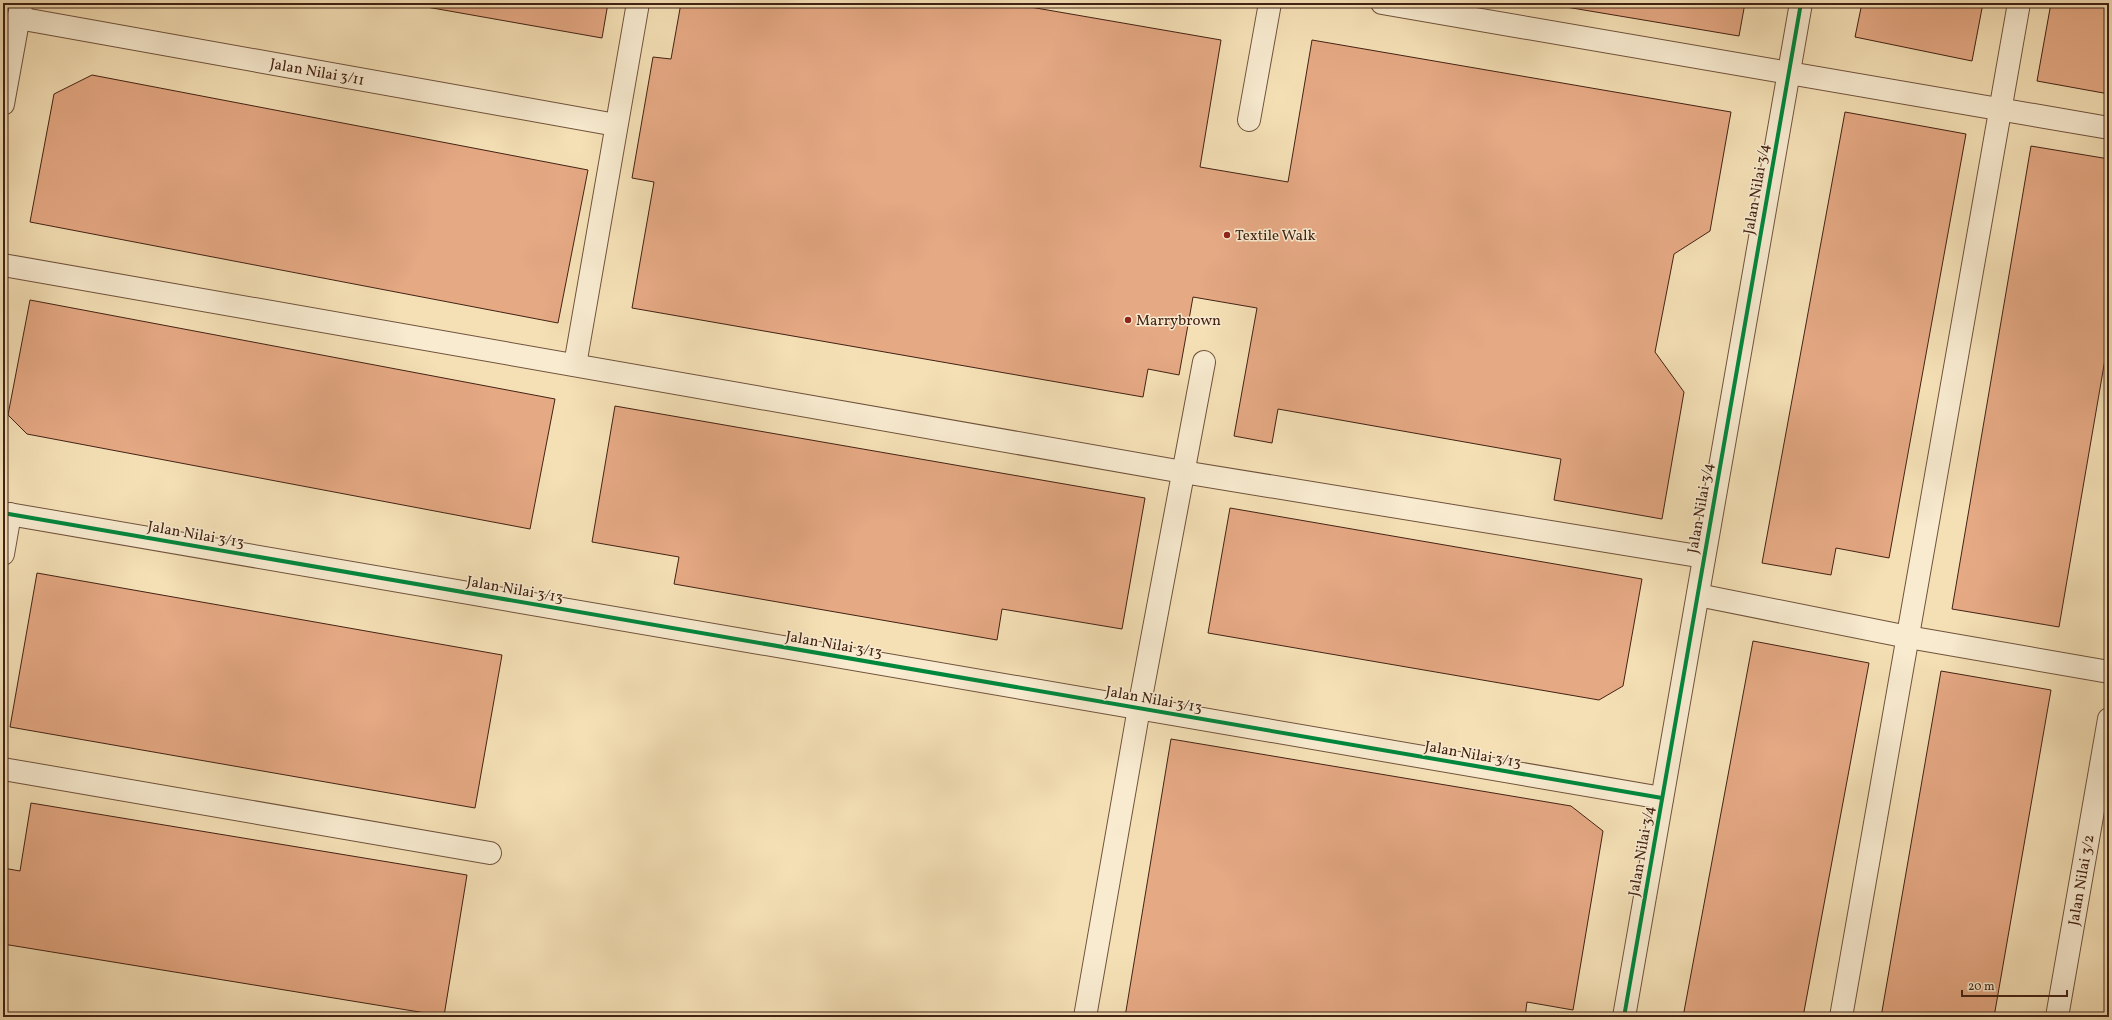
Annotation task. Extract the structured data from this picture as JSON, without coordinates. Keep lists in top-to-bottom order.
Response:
{
  "streets": {
    "street": [
      "Jalan Nilai 3/11",
      "Jalan Nilai 3/4",
      "Jalan Nilai 3/13",
      "Jalan Nilai 3/2"
    ]
  },
  "crossings": [
    ["Jalan Nilai 3/4", "Jalan Nilai 3/13"]
  ],
  "places": ["Textile Walk", "Marrybrown"],
  "scale_bar": "20 m"
}
